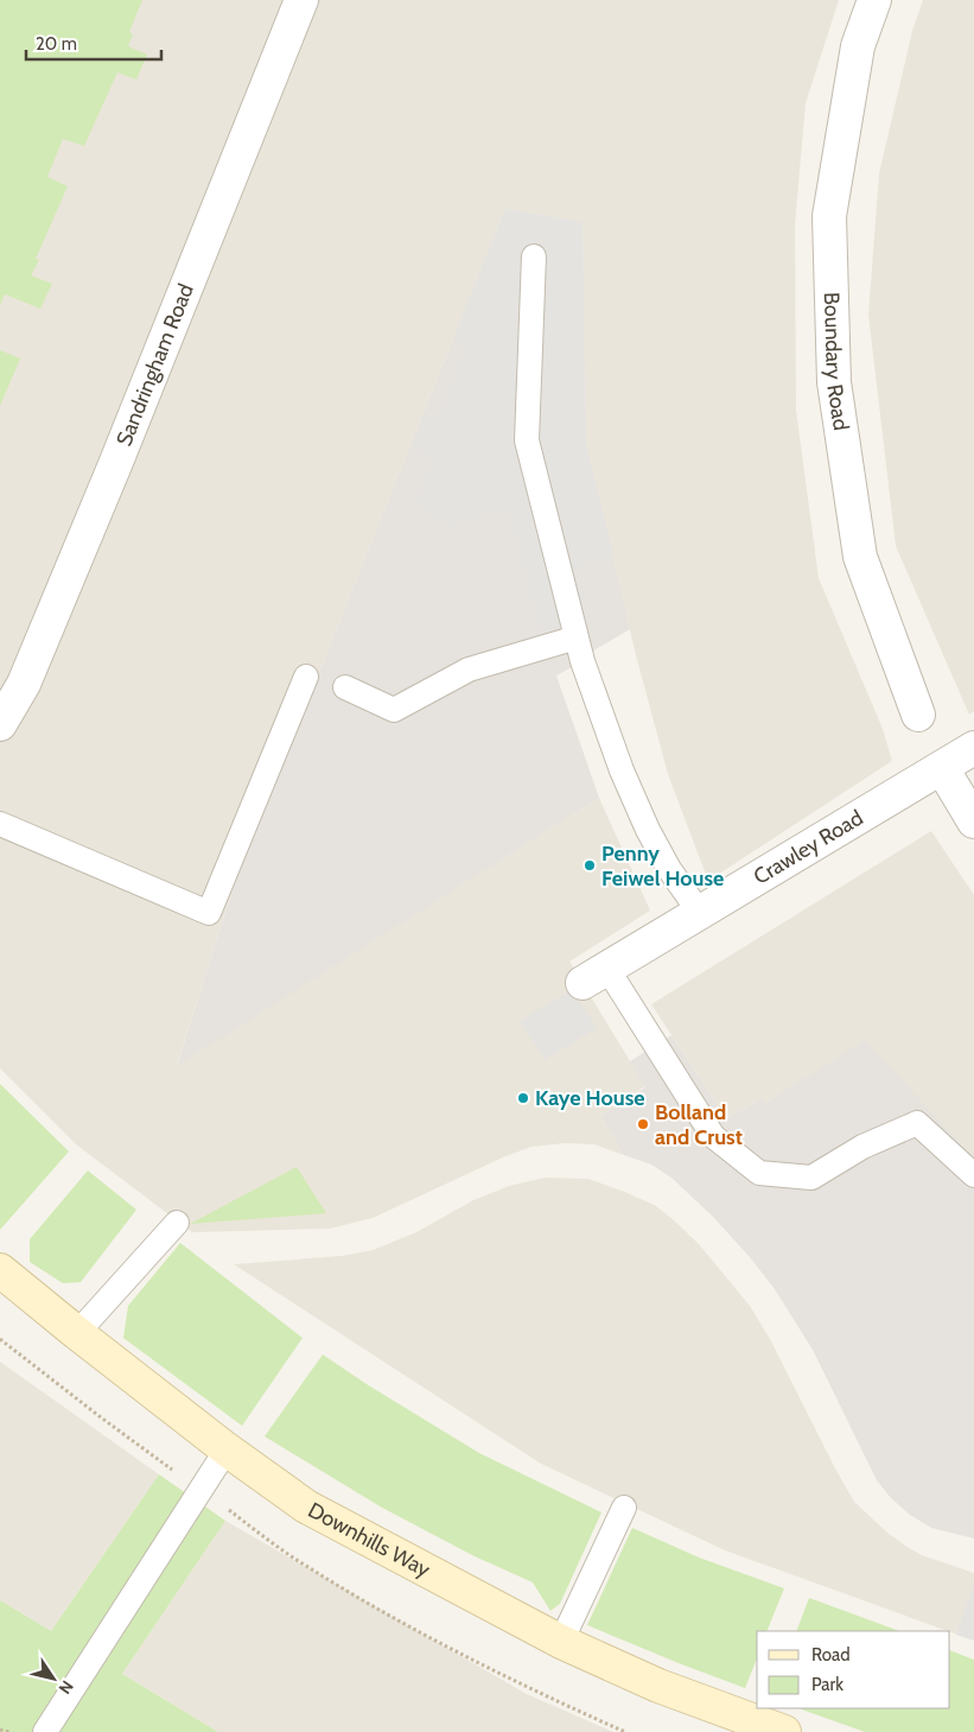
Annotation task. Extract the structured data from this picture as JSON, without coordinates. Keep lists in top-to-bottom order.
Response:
{
  "streets": {
    "main road": ["Downhills Way"],
    "street": ["Boundary Road", "Sandringham Road", "Crawley Road"]
  },
  "places": ["Penny Feiwel House", "Kaye House", "Bolland and Crust"],
  "legend": ["Road", "Park"],
  "scale_bar": "20 m",
  "north": "bottom right"
}
